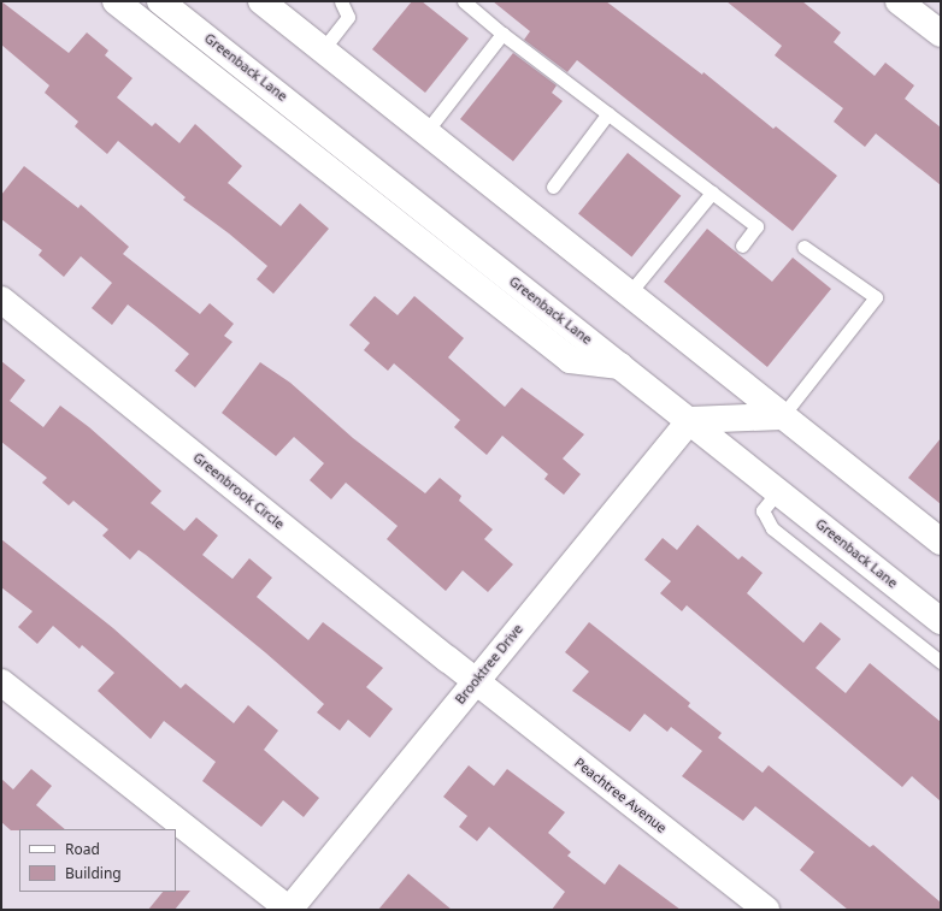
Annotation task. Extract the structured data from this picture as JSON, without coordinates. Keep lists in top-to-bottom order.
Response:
{
  "streets": {
    "street": [
      "Greenback Lane",
      "Greenbrook Circle",
      "Brooktree Drive",
      "Peachtree Avenue"
    ]
  },
  "crossings": [
    ["Greenback Lane", "Brooktree Drive"],
    ["Greenbrook Circle", "Brooktree Drive"],
    ["Greenbrook Circle", "Peachtree Avenue"],
    ["Brooktree Drive", "Peachtree Avenue"]
  ],
  "legend": ["Road", "Building"]
}
